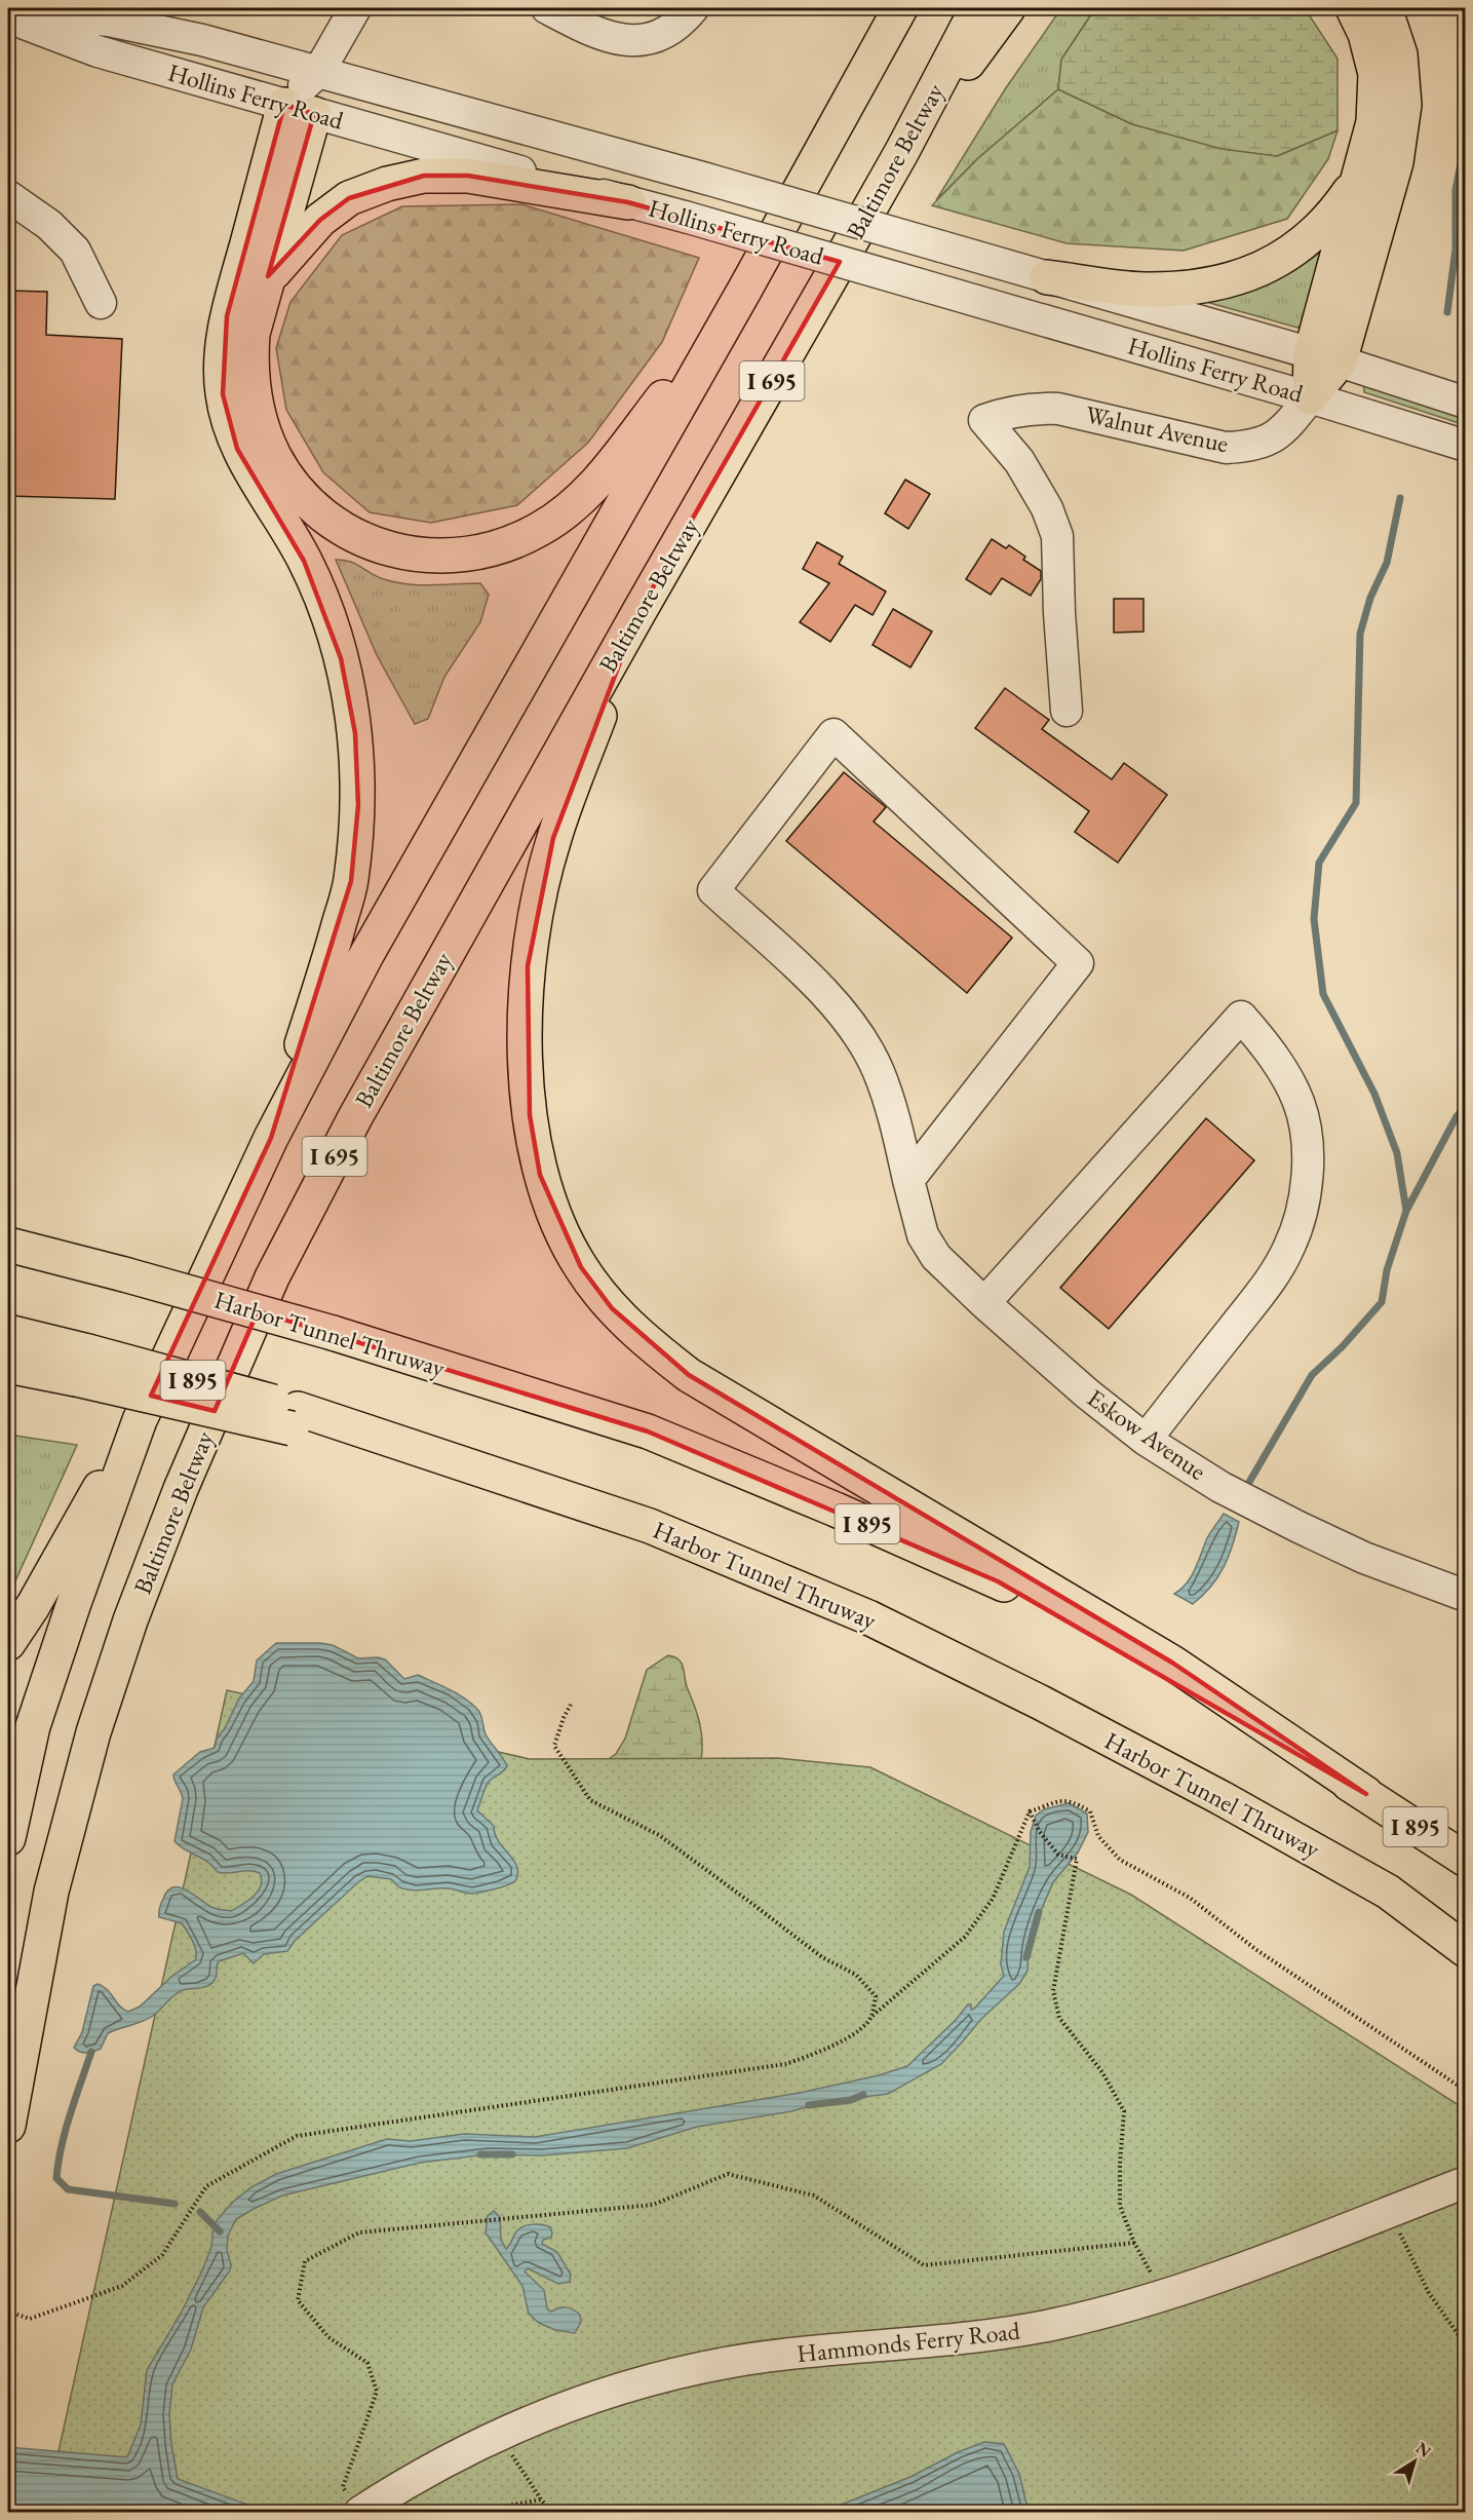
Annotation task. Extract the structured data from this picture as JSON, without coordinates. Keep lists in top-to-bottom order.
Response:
{
  "streets": {
    "highway": [
      "Baltimore Beltway",
      "I 695",
      "Harbor Tunnel Thruway",
      "I 895"
    ],
    "street": [
      "Hollins Ferry Road",
      "Walnut Avenue",
      "Eskow Avenue",
      "Hammonds Ferry Road"
    ]
  },
  "crossings": [
    ["Hollins Ferry Road", "Walnut Avenue"]
  ],
  "north": "top right"
}
